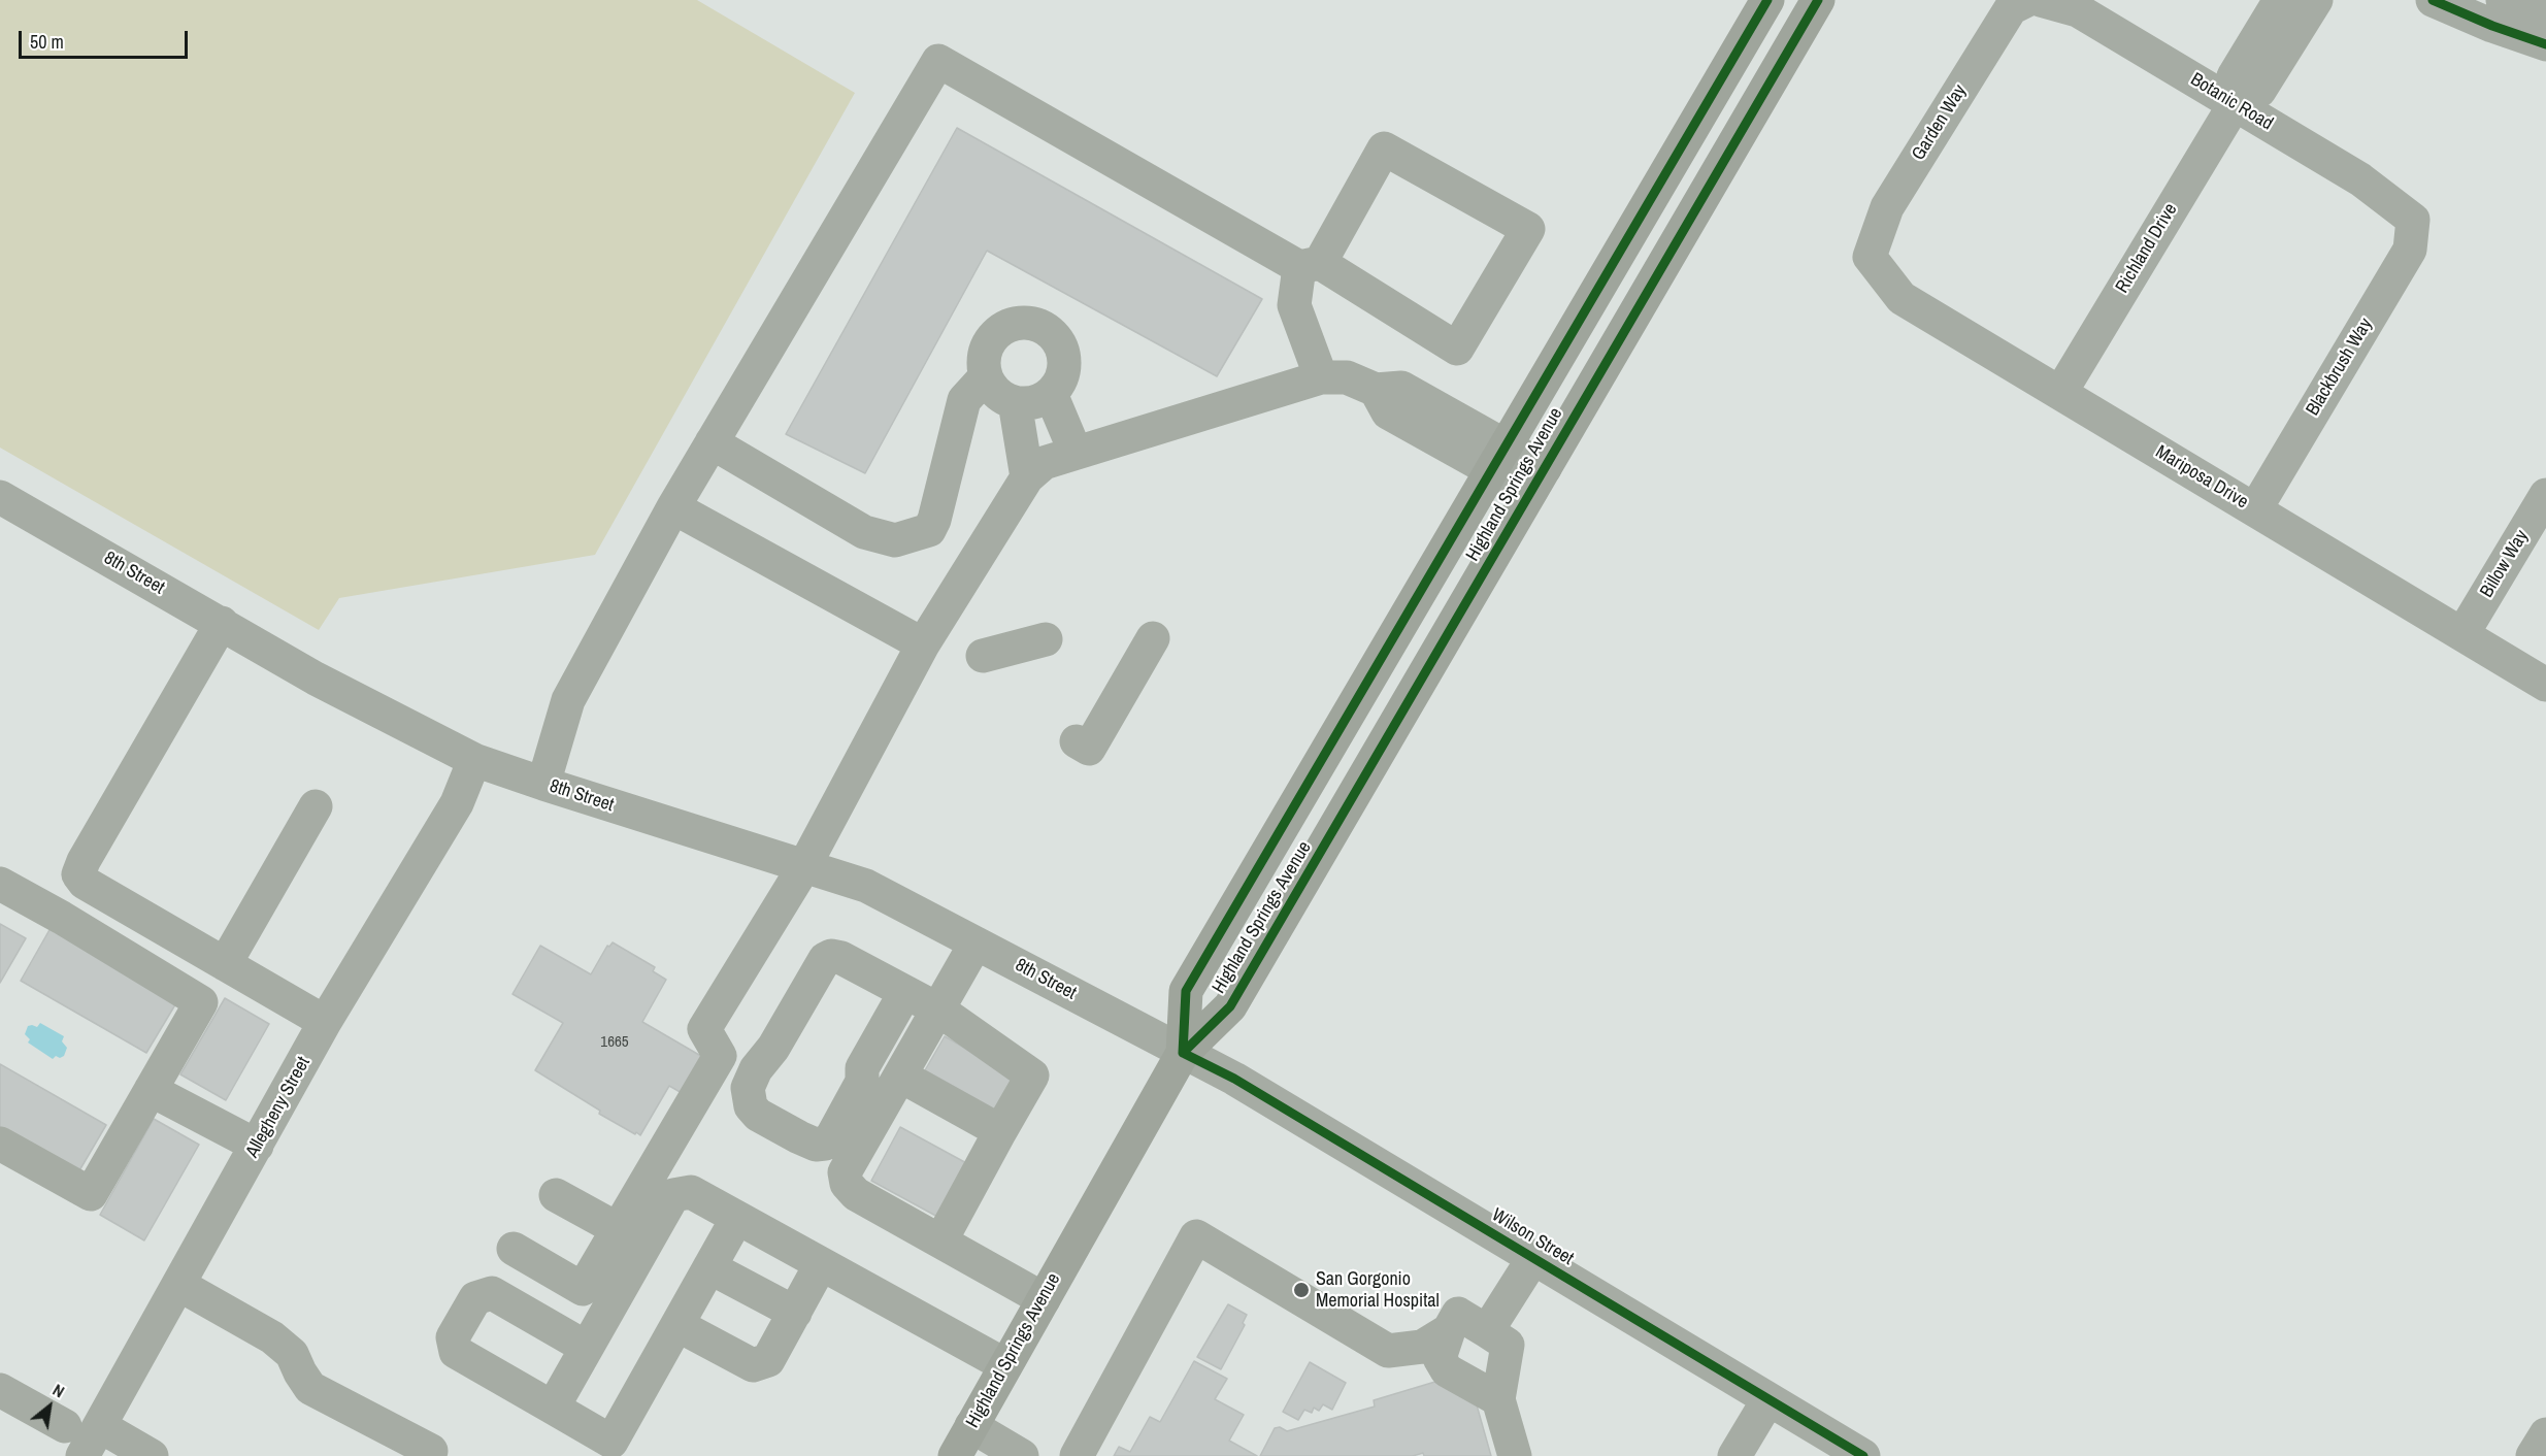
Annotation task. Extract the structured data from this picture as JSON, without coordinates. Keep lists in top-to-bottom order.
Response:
{
  "streets": {
    "main road": ["Highland Springs Avenue"],
    "street": [
      "Botanic Road",
      "Garden Way",
      "Richland Drive",
      "Blackbrush Way",
      "Mariposa Drive",
      "Billow Way",
      "8th Street",
      "Allegheny Street",
      "Wilson Street"
    ]
  },
  "crossings": [
    ["Botanic Road", "Richland Drive"],
    ["Botanic Road", "Blackbrush Way"],
    ["Garden Way", "Mariposa Drive"],
    ["Richland Drive", "Mariposa Drive"],
    ["Blackbrush Way", "Mariposa Drive"],
    ["Mariposa Drive", "Billow Way"],
    ["Highland Springs Avenue", "8th Street"],
    ["Highland Springs Avenue", "Wilson Street"],
    ["8th Street", "Allegheny Street"],
    ["8th Street", "Wilson Street"]
  ],
  "places": ["San Gorgonio Memorial Hospital"],
  "house_numbers": ["1665"],
  "scale_bar": "50 m",
  "north": "top right"
}
